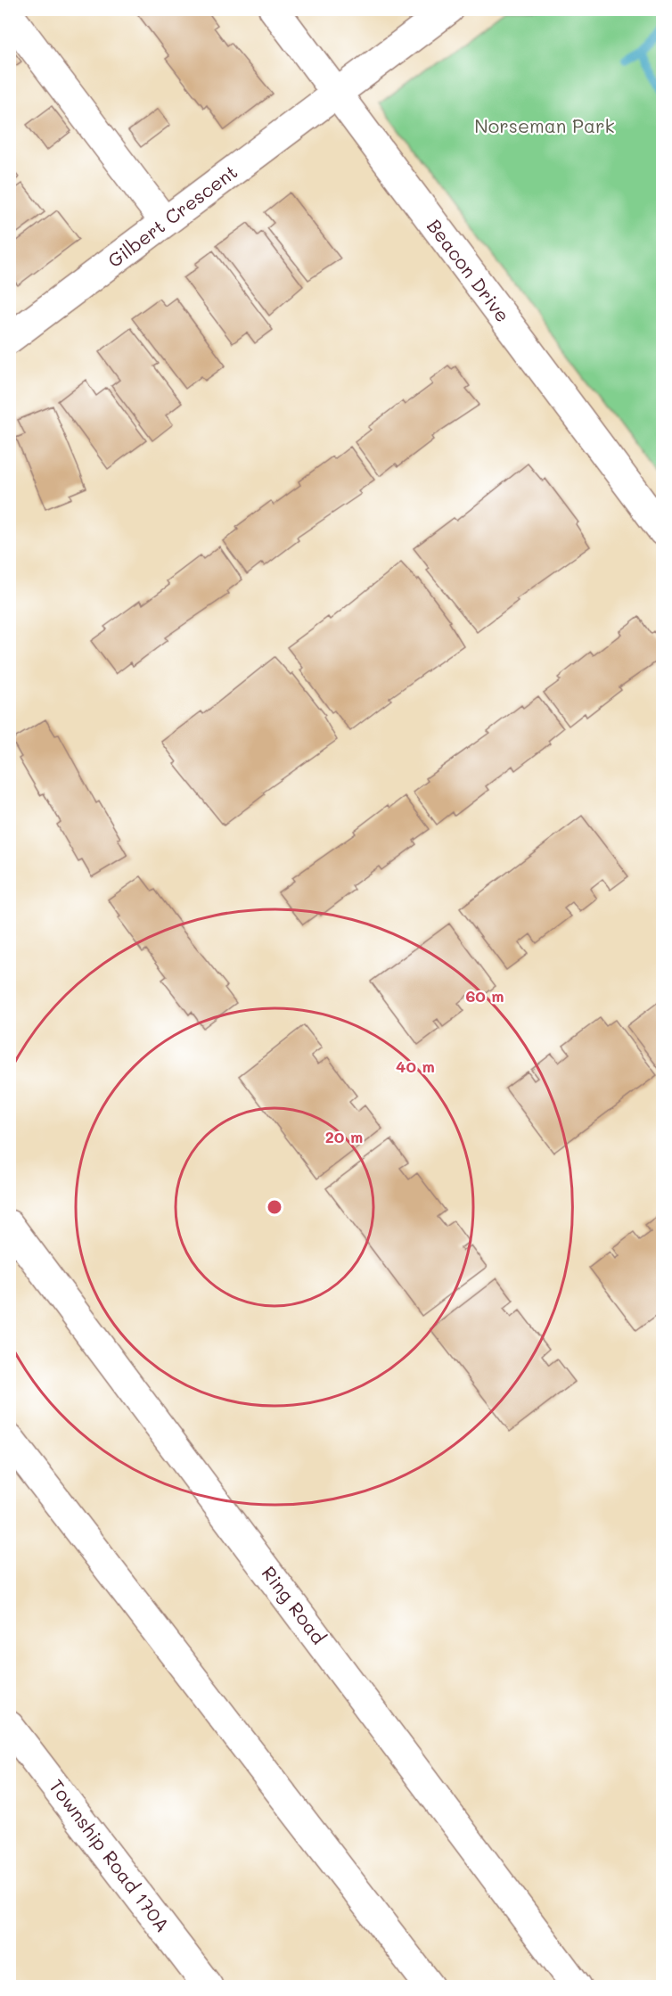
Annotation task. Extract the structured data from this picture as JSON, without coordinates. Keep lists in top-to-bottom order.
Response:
{
  "streets": {
    "main road": [
      "Gilbert Crescent",
      "Beacon Drive",
      "Ring Road",
      "Township Road 170A"
    ]
  },
  "crossings": [
    ["Gilbert Crescent", "Beacon Drive"]
  ],
  "parks": ["Norseman Park"],
  "rings": ["60 m", "40 m", "20 m"]
}
